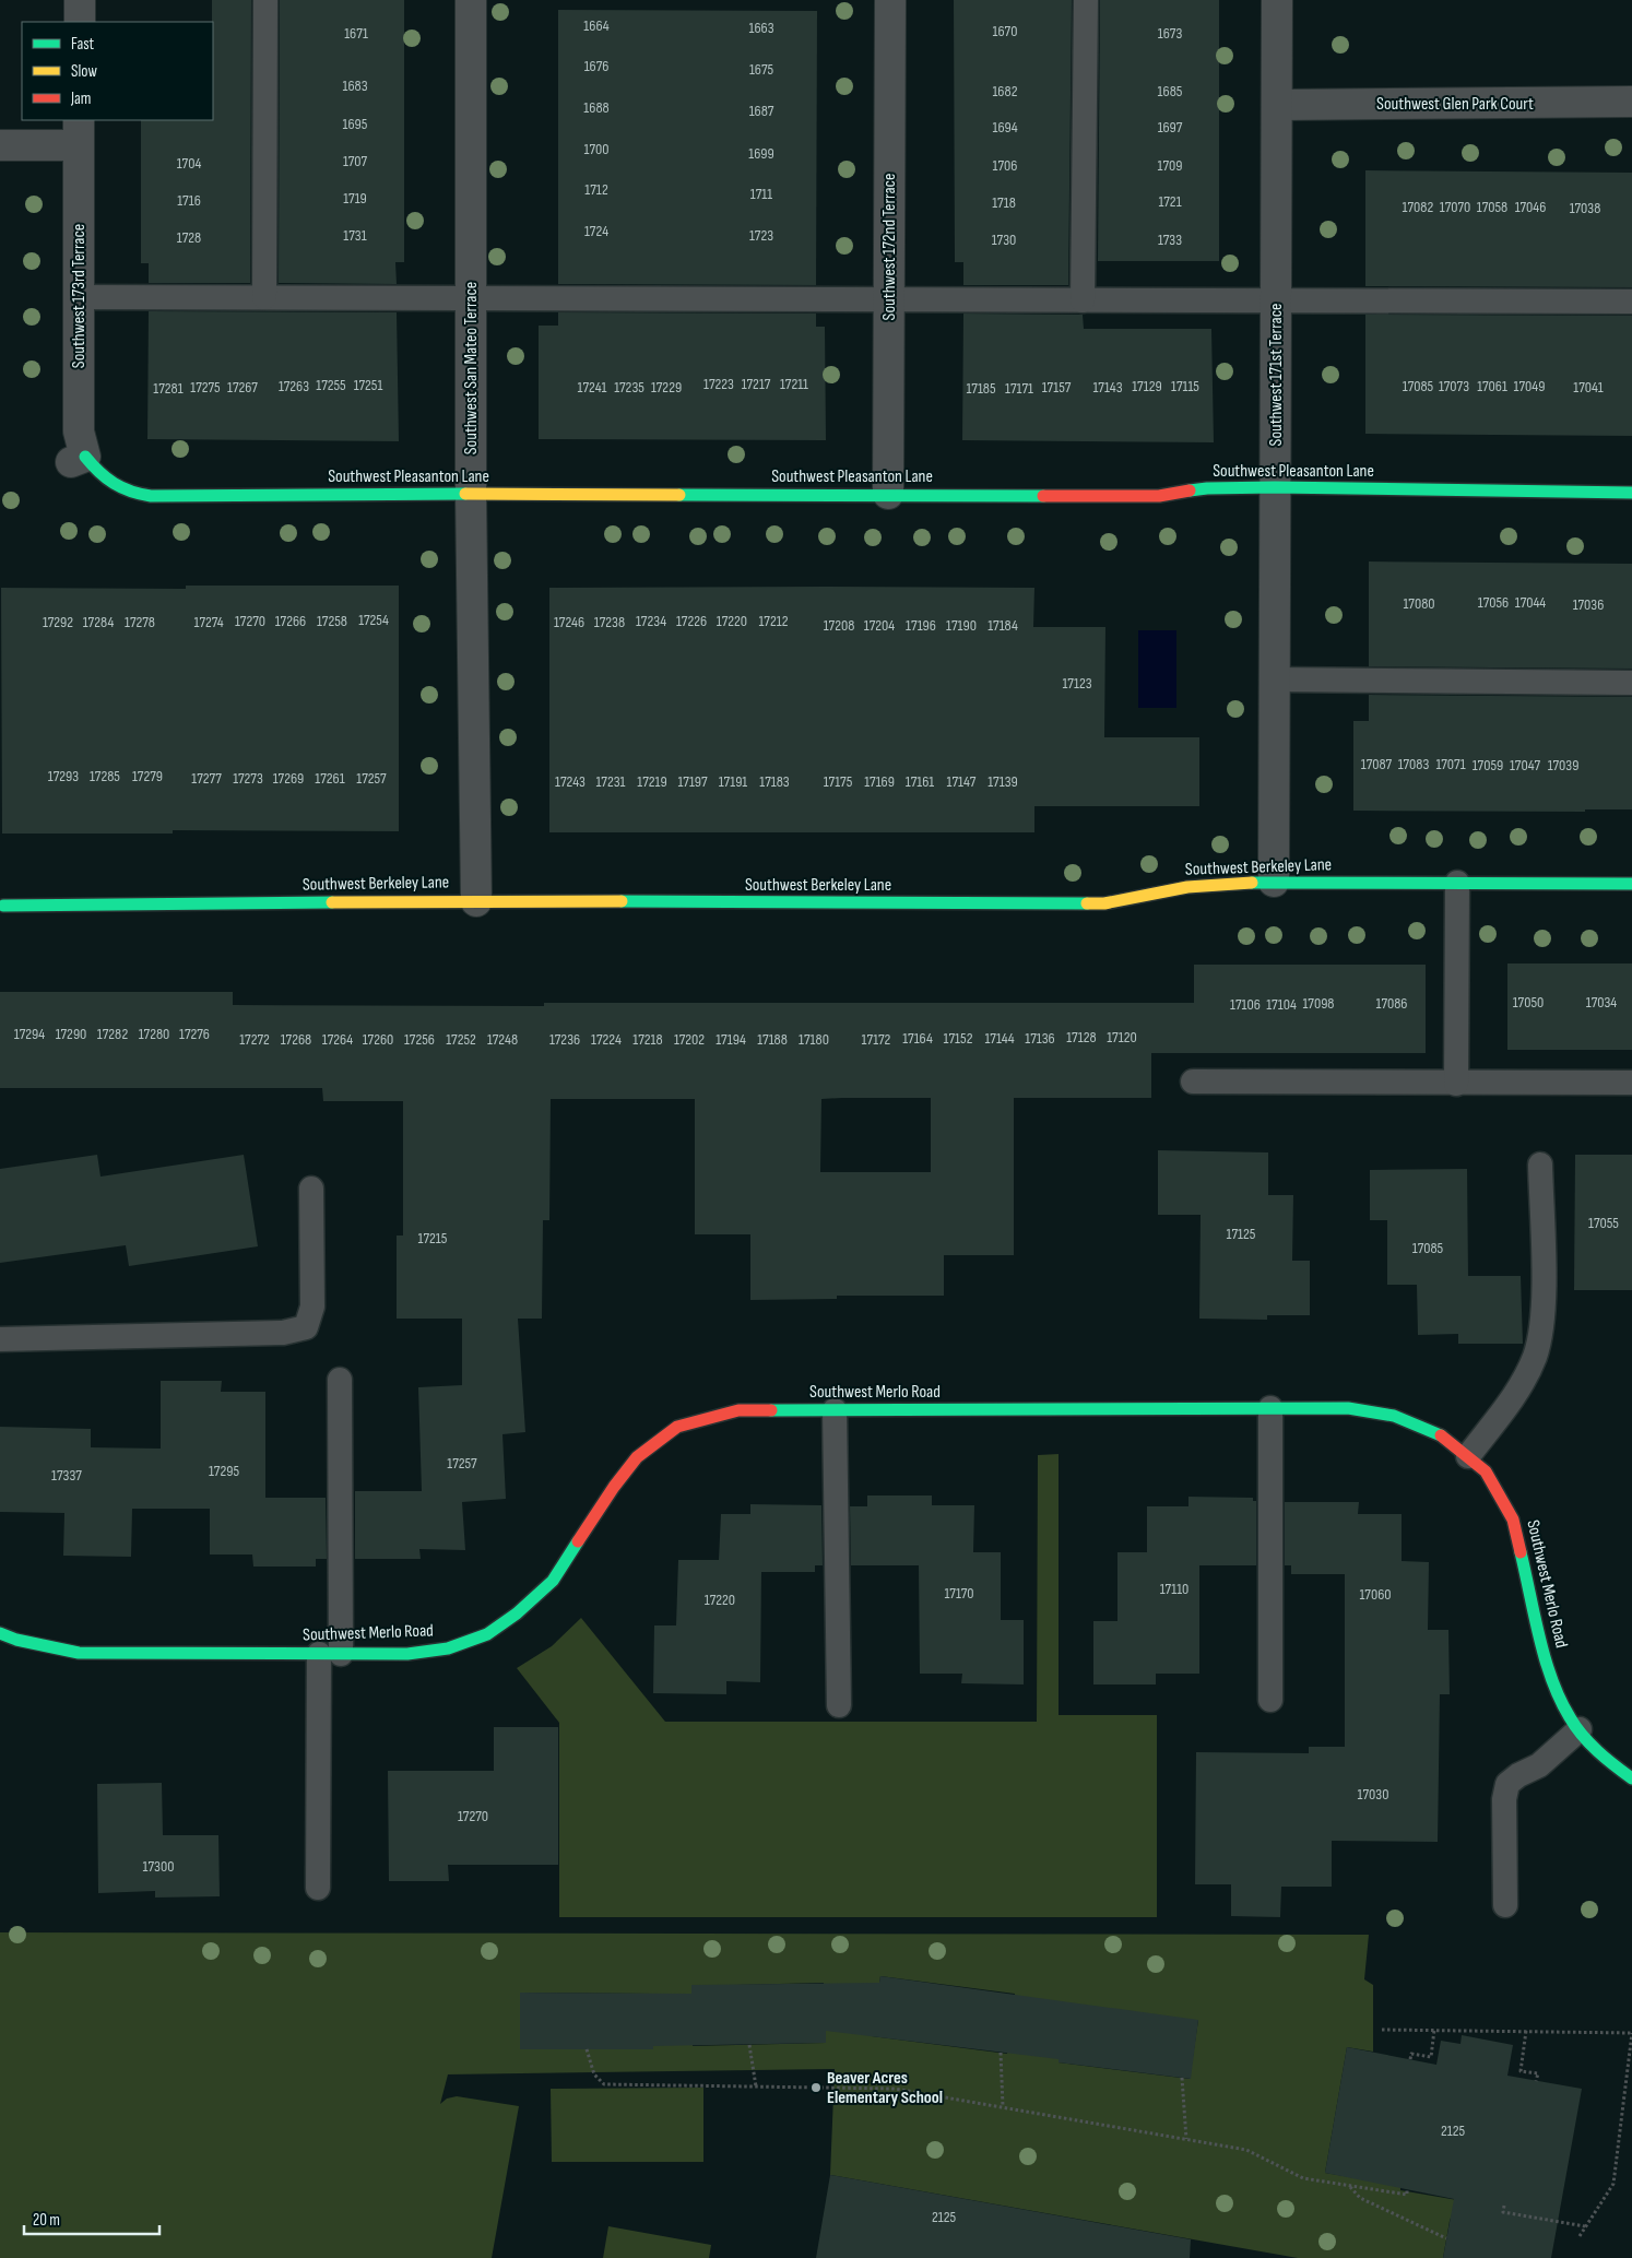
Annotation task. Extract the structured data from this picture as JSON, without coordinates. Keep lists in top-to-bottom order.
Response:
{
  "streets": {
    "street": [
      "Southwest Glen Park Court",
      "Southwest 172nd Terrace",
      "Southwest 173rd Terrace",
      "Southwest San Mateo Terrace",
      "Southwest 171st Terrace",
      "Southwest Pleasanton Lane",
      "Southwest Berkeley Lane",
      "Southwest Merlo Road"
    ]
  },
  "crossings": [
    ["Southwest Glen Park Court", "Southwest 171st Terrace"],
    ["Southwest 172nd Terrace", "Southwest Pleasanton Lane"],
    ["Southwest 173rd Terrace", "Southwest Pleasanton Lane"],
    ["Southwest San Mateo Terrace", "Southwest Pleasanton Lane"],
    ["Southwest San Mateo Terrace", "Southwest Berkeley Lane"],
    ["Southwest 171st Terrace", "Southwest Pleasanton Lane"],
    ["Southwest 171st Terrace", "Southwest Berkeley Lane"]
  ],
  "places": ["Beaver Acres Elementary School"],
  "house_numbers": [
    "1664",
    "1663",
    "1670",
    "1671",
    "1673",
    "1676",
    "1675",
    "1683",
    "1682",
    "1685",
    "1688",
    "1687",
    "1695",
    "1694",
    "1697",
    "1700",
    "1699",
    "1707",
    "1704",
    "1706",
    "1709",
    "1712",
    "1711",
    "1719",
    "1716",
    "1721",
    "1718",
    "17082",
    "17070",
    "17058",
    "17046",
    "17038",
    "1724",
    "1731",
    "1723",
    "1728",
    "1730",
    "1733",
    "17223",
    "17217",
    "17211",
    "17255",
    "17251",
    "17263",
    "17129",
    "17115",
    "17085",
    "17073",
    "17061",
    "17049",
    "17275",
    "17267",
    "17241",
    "17235",
    "17229",
    "17157",
    "17143",
    "17041",
    "17281",
    "17185",
    "17171",
    "17056",
    "17044",
    "17080",
    "17036",
    "17254",
    "17270",
    "17266",
    "17258",
    "17234",
    "17226",
    "17220",
    "17212",
    "17292",
    "17284",
    "17278",
    "17274",
    "17246",
    "17238",
    "17208",
    "17204",
    "17196",
    "17190",
    "17184",
    "17123",
    "17087",
    "17083",
    "17071",
    "17059",
    "17047",
    "17039",
    "17293",
    "17285",
    "17279",
    "17277",
    "17273",
    "17269",
    "17261",
    "17257",
    "17243",
    "17231",
    "17219",
    "17197",
    "17191",
    "17183",
    "17175",
    "17169",
    "17161",
    "17147",
    "17139",
    "17050",
    "17034",
    "17098",
    "17086",
    "17106",
    "17104",
    "17294",
    "17290",
    "17282",
    "17280",
    "17276",
    "17128",
    "17120",
    "17164",
    "17152",
    "17144",
    "17136",
    "17272",
    "17268",
    "17264",
    "17260",
    "17256",
    "17252",
    "17248",
    "17236",
    "17224",
    "17218",
    "17202",
    "17194",
    "17188",
    "17180",
    "17172",
    "17055",
    "17125",
    "17215",
    "17085",
    "17257",
    "17295",
    "17337",
    "17110",
    "17170",
    "17060",
    "17220",
    "17030",
    "17270",
    "17300",
    "2125",
    "2125"
  ],
  "legend": ["Fast", "Slow", "Jam"],
  "scale_bar": "20 m"
}
